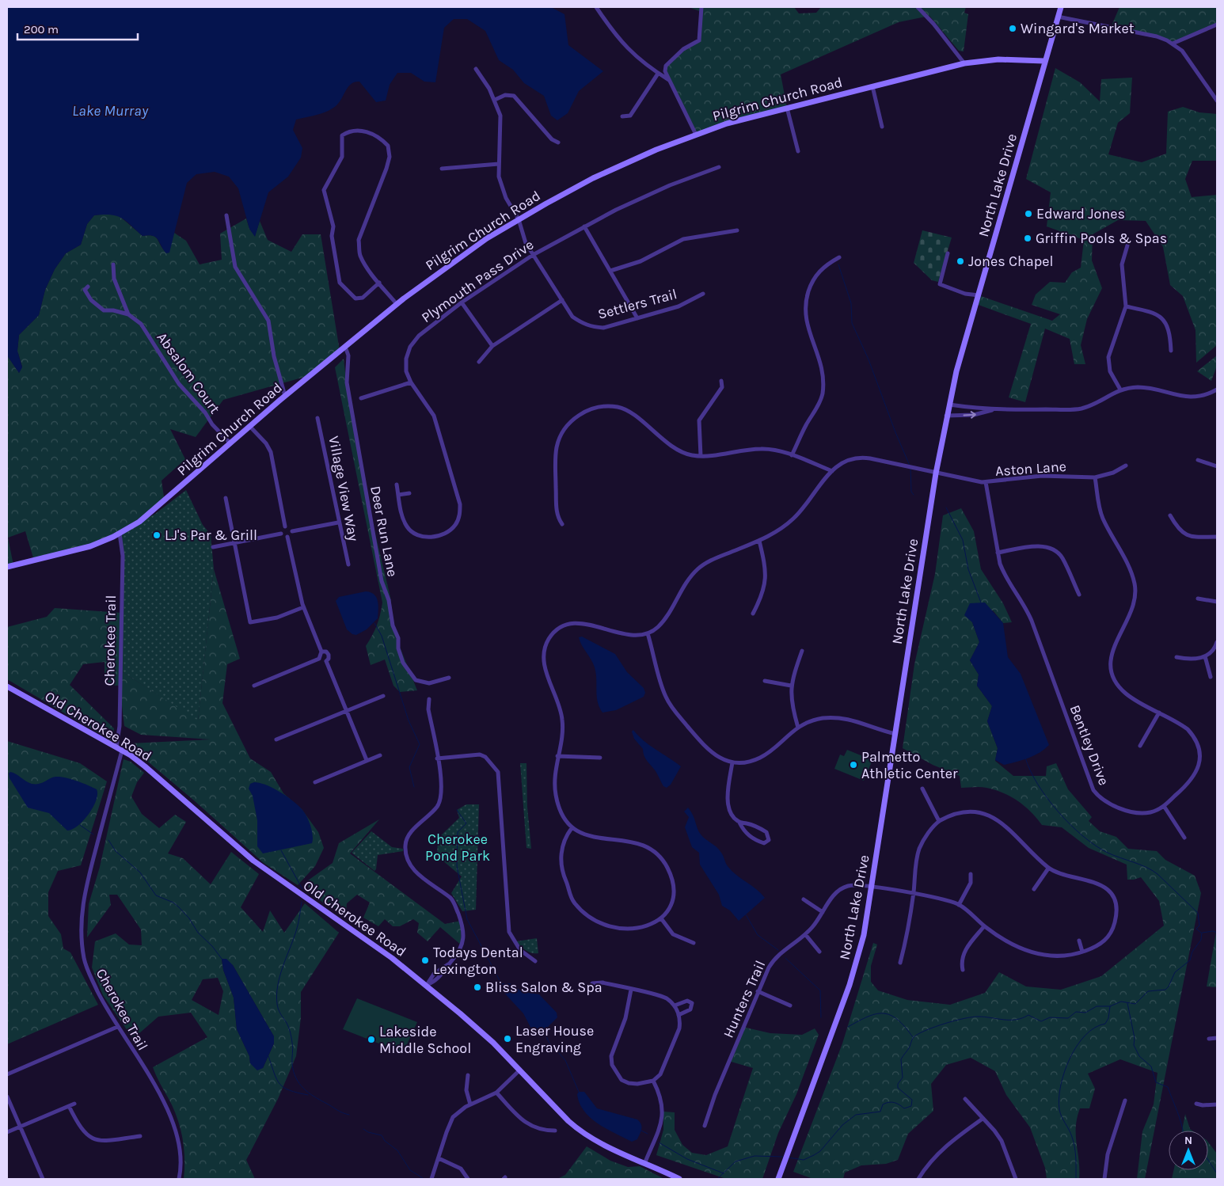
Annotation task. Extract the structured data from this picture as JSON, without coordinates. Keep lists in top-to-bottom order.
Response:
{
  "streets": {
    "street": [
      "Pilgrim Church Road",
      "North Lake Drive",
      "Plymouth Pass Drive",
      "Settlers Trail",
      "Absalom Court",
      "Aston Lane",
      "Village View Way",
      "Deer Run Lane",
      "Cherokee Trail",
      "Old Cherokee Road",
      "Bentley Drive",
      "Hunters Trail"
    ]
  },
  "crossings": [
    ["Pilgrim Church Road", "North Lake Drive"],
    ["Pilgrim Church Road", "Settlers Trail"],
    ["Pilgrim Church Road", "Absalom Court"],
    ["Pilgrim Church Road", "Deer Run Lane"],
    ["Pilgrim Church Road", "Cherokee Trail"],
    ["North Lake Drive", "Aston Lane"],
    ["North Lake Drive", "Hunters Trail"],
    ["Plymouth Pass Drive", "Settlers Trail"],
    ["Aston Lane", "Bentley Drive"],
    ["Cherokee Trail", "Old Cherokee Road"]
  ],
  "water": ["Lake Murray"],
  "parks": ["Cherokee Pond Park"],
  "places": [
    "Wingard's Market",
    "Edward Jones",
    "Griffin Pools & Spas",
    "Jones Chapel",
    "LJ's Par & Grill",
    "Palmetto Athletic Center",
    "Todays Dental Lexington",
    "Bliss Salon & Spa",
    "Laser House Engraving",
    "Lakeside Middle School"
  ],
  "scale_bar": "200 m",
  "north": "top"
}
